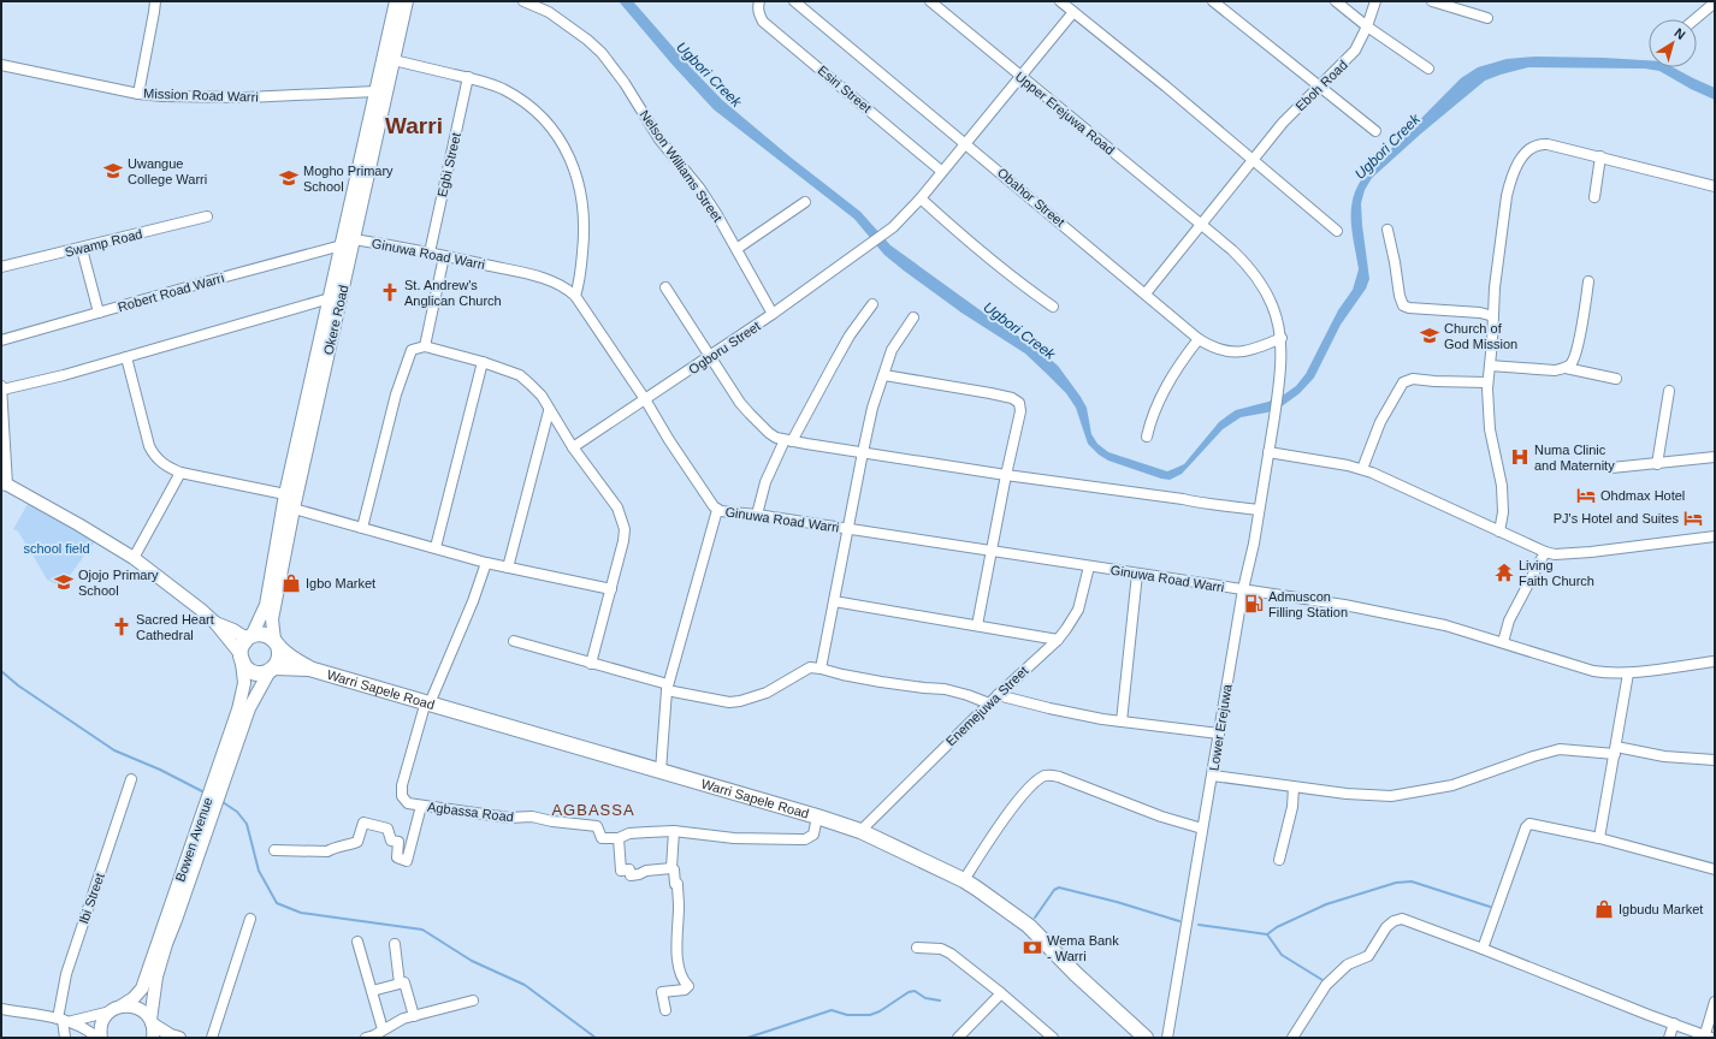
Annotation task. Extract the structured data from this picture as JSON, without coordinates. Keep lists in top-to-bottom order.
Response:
{
  "streets": {
    "highway": ["Warri Sapele Road"],
    "main road": ["Okere Road", "Bowen Avenue"],
    "street": [
      "Eboh Road",
      "Esiri Street",
      "Mission Road Warri",
      "Upper Erejuwa Road",
      "Egbi Street",
      "Nelson Williams Street",
      "Obahor Street",
      "Swamp Road",
      "Ginuwa Road Warri",
      "Robert Road Warri",
      "Ogboru Street",
      "Enemejuwa Street",
      "Lower Erejuwa",
      "Agbassa Road",
      "Ibi Street"
    ]
  },
  "crossings": [
    ["Eboh Road", "Upper Erejuwa Road"],
    ["Eboh Road", "Obahor Street"],
    ["Esiri Street", "Ogboru Street"],
    ["Mission Road Warri", "Okere Road"],
    ["Upper Erejuwa Road", "Obahor Street"],
    ["Upper Erejuwa Road", "Ogboru Street"],
    ["Upper Erejuwa Road", "Lower Erejuwa"],
    ["Egbi Street", "Ginuwa Road Warri"],
    ["Nelson Williams Street", "Ogboru Street"],
    ["Obahor Street", "Ogboru Street"],
    ["Obahor Street", "Lower Erejuwa"],
    ["Ginuwa Road Warri", "Okere Road"],
    ["Ginuwa Road Warri", "Ogboru Street"],
    ["Ginuwa Road Warri", "Enemejuwa Street"],
    ["Ginuwa Road Warri", "Lower Erejuwa"],
    ["Robert Road Warri", "Okere Road"],
    ["Okere Road", "Warri Sapele Road"],
    ["Okere Road", "Bowen Avenue"],
    ["Warri Sapele Road", "Enemejuwa Street"],
    ["Warri Sapele Road", "Agbassa Road"],
    ["Warri Sapele Road", "Bowen Avenue"]
  ],
  "districts": ["Warri", "AGBASSA"],
  "water": ["Ugbori Creek"],
  "parks": ["school field"],
  "places": {
    "school or university": [
      "Uwangue College Warri",
      "Mogho Primary School",
      "Church of God Mission",
      "Ojojo Primary School"
    ],
    "church": ["St. Andrew's Anglican Church", "Sacred Heart Cathedral"],
    "hospital": ["Numa Clinic and Maternity"],
    "hotel": ["Ohdmax Hotel", "PJ's Hotel and Suites"],
    "temple": ["Living Faith Church"],
    "shop": ["Igbo Market", "Igbudu Market"],
    "fuel station": ["Admuscon Filling Station"],
    "bank": ["Wema Bank - Warri"]
  },
  "north": "top right"
}
